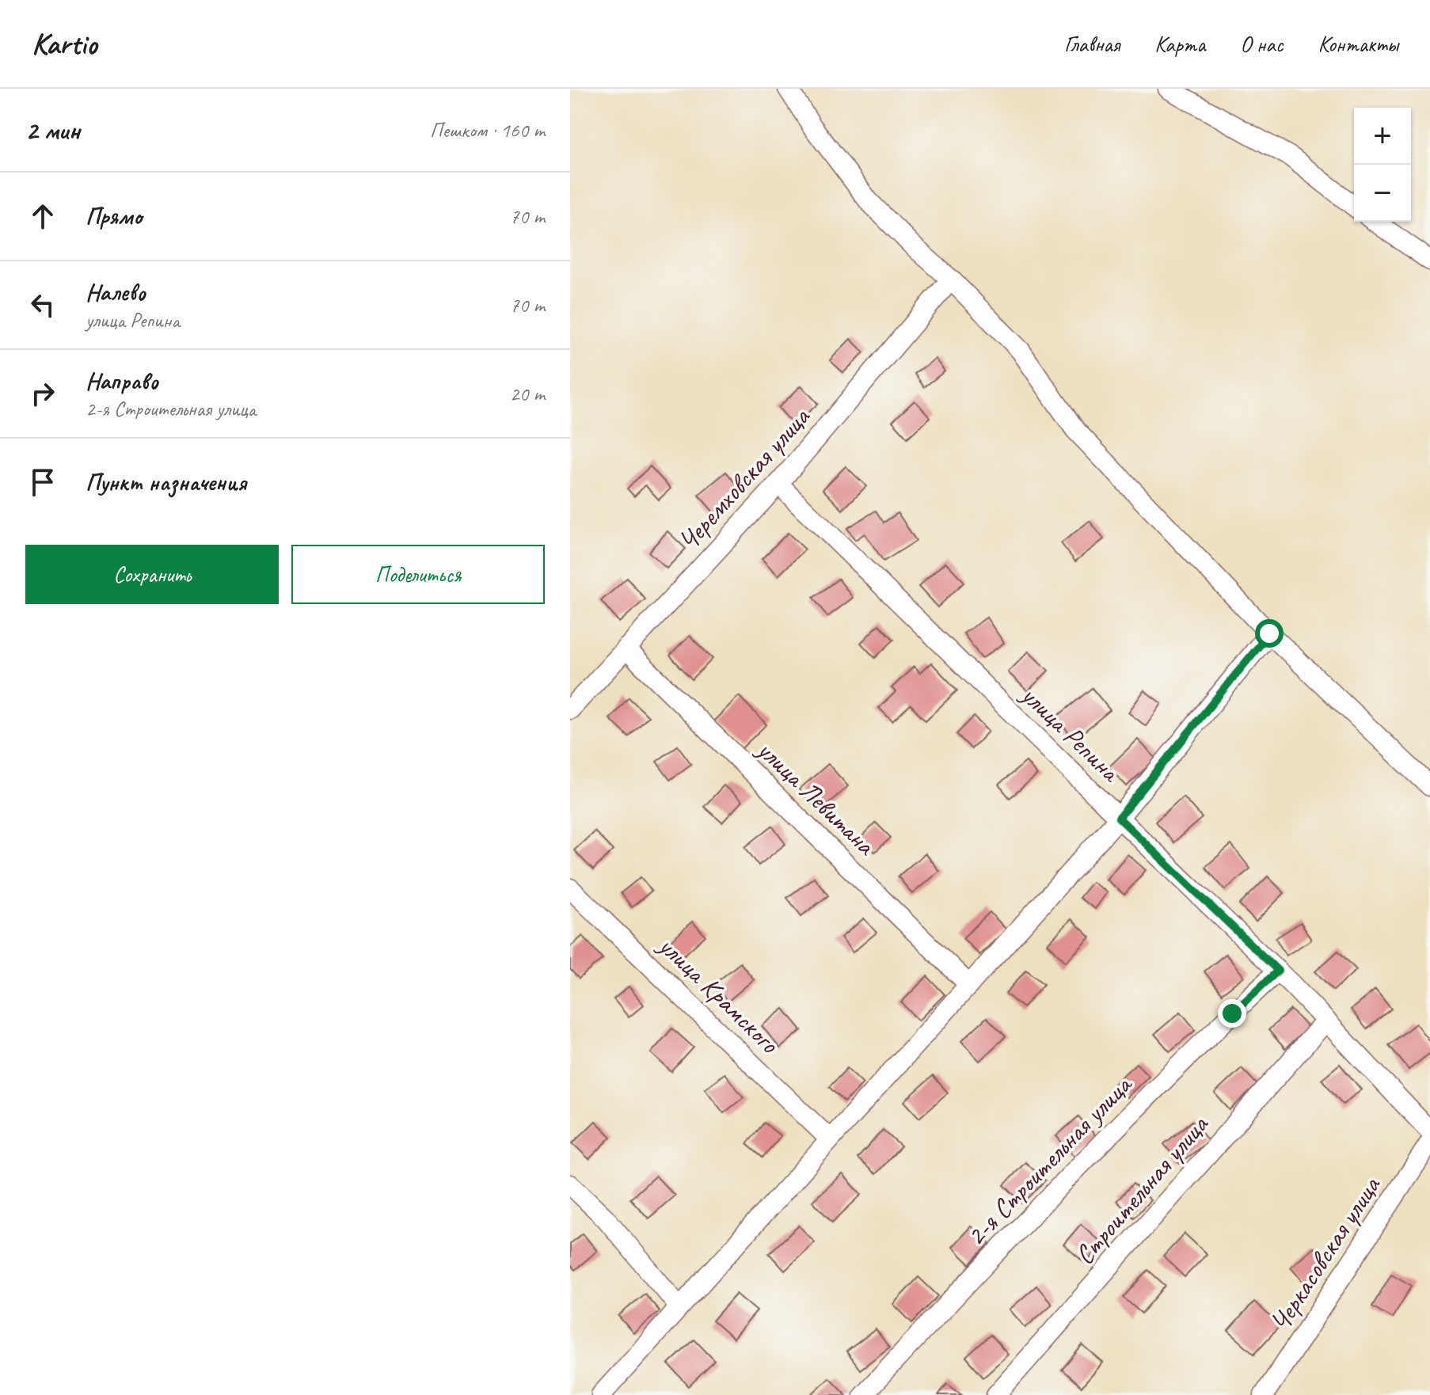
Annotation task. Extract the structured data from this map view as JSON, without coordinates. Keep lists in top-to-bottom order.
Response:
{
  "streets": {
    "street": [
      "Черемховская улица",
      "улица Репина",
      "улица Левитана",
      "улица Крамского",
      "2-я Строительная улица",
      "Строительная улица",
      "Черкасовская улица"
    ]
  },
  "crossings": [
    ["Черемховская улица", "улица Репина"],
    ["Черемховская улица", "улица Левитана"],
    ["улица Репина", "2-я Строительная улица"],
    ["улица Репина", "Строительная улица"]
  ],
  "page": {
    "header": "Kartio",
    "nav": [
      "Главная",
      "Карта",
      "О нас",
      "Контакты"
    ],
    "heading": ["2 мин", "Пешком · 160 m"],
    "map_buttons": ["+", "−"],
    "list": [
      ["Прямо", "70 m"],
      ["Налево", "улица Репина", "70 m"],
      ["Направо", "2-я Строительная улица", "20 m"],
      "Пункт назначения"
    ],
    "buttons": ["Сохранить", "Поделиться"]
  }
}
